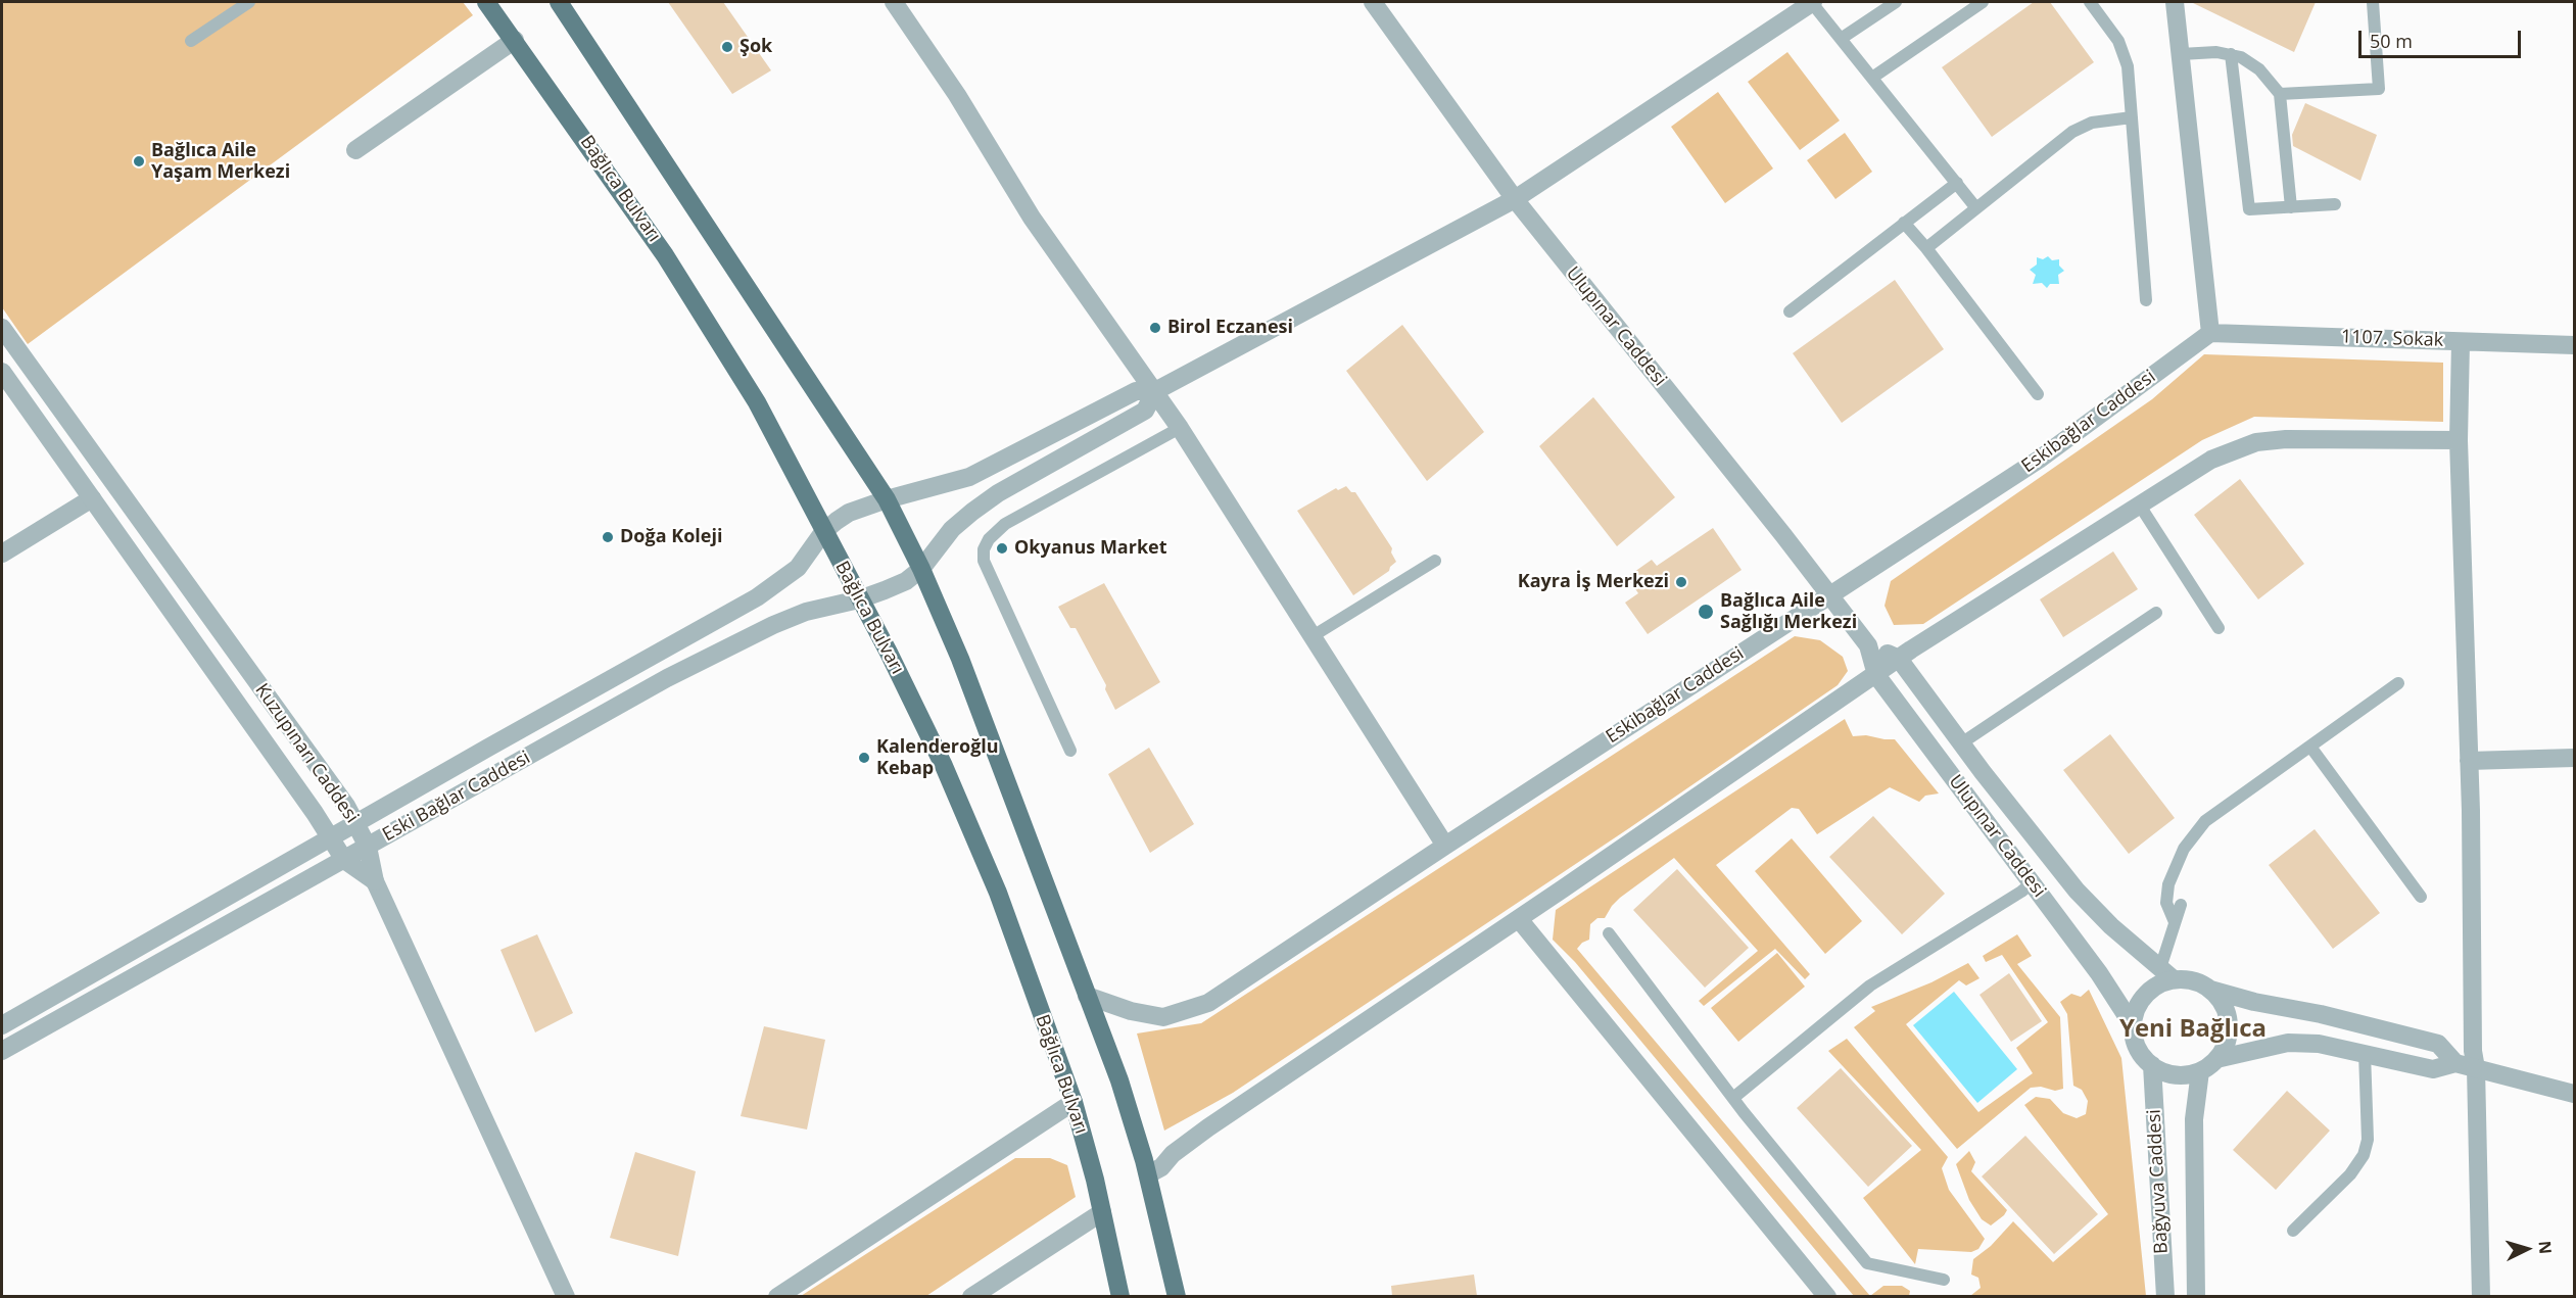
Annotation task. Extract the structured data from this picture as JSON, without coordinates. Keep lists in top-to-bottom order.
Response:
{
  "streets": {
    "main road": ["Bağlıca Bulvarı"],
    "street": [
      "Ulupınar Caddesi",
      "1107. Sokak",
      "Eskibağlar Caddesi",
      "Kuzupınarı Caddesi",
      "Eski Bağlar Caddesi",
      "Bağyuva Caddesi"
    ]
  },
  "crossings": [
    ["Bağlıca Bulvarı", "Eski Bağlar Caddesi"],
    ["Ulupınar Caddesi", "Eskibağlar Caddesi"],
    ["Ulupınar Caddesi", "Bağyuva Caddesi"],
    ["1107. Sokak", "Eskibağlar Caddesi"],
    ["Kuzupınarı Caddesi", "Eski Bağlar Caddesi"]
  ],
  "districts": ["Yeni Bağlıca"],
  "places": [
    "Şok",
    "Bağlıca Aile Yaşam Merkezi",
    "Birol Eczanesi",
    "Doğa Koleji",
    "Okyanus Market",
    "Kayra İş Merkezi",
    "Bağlıca Aile Sağlığı Merkezi",
    "Kalenderoğlu Kebap"
  ],
  "scale_bar": "50 m",
  "north": "right"
}
